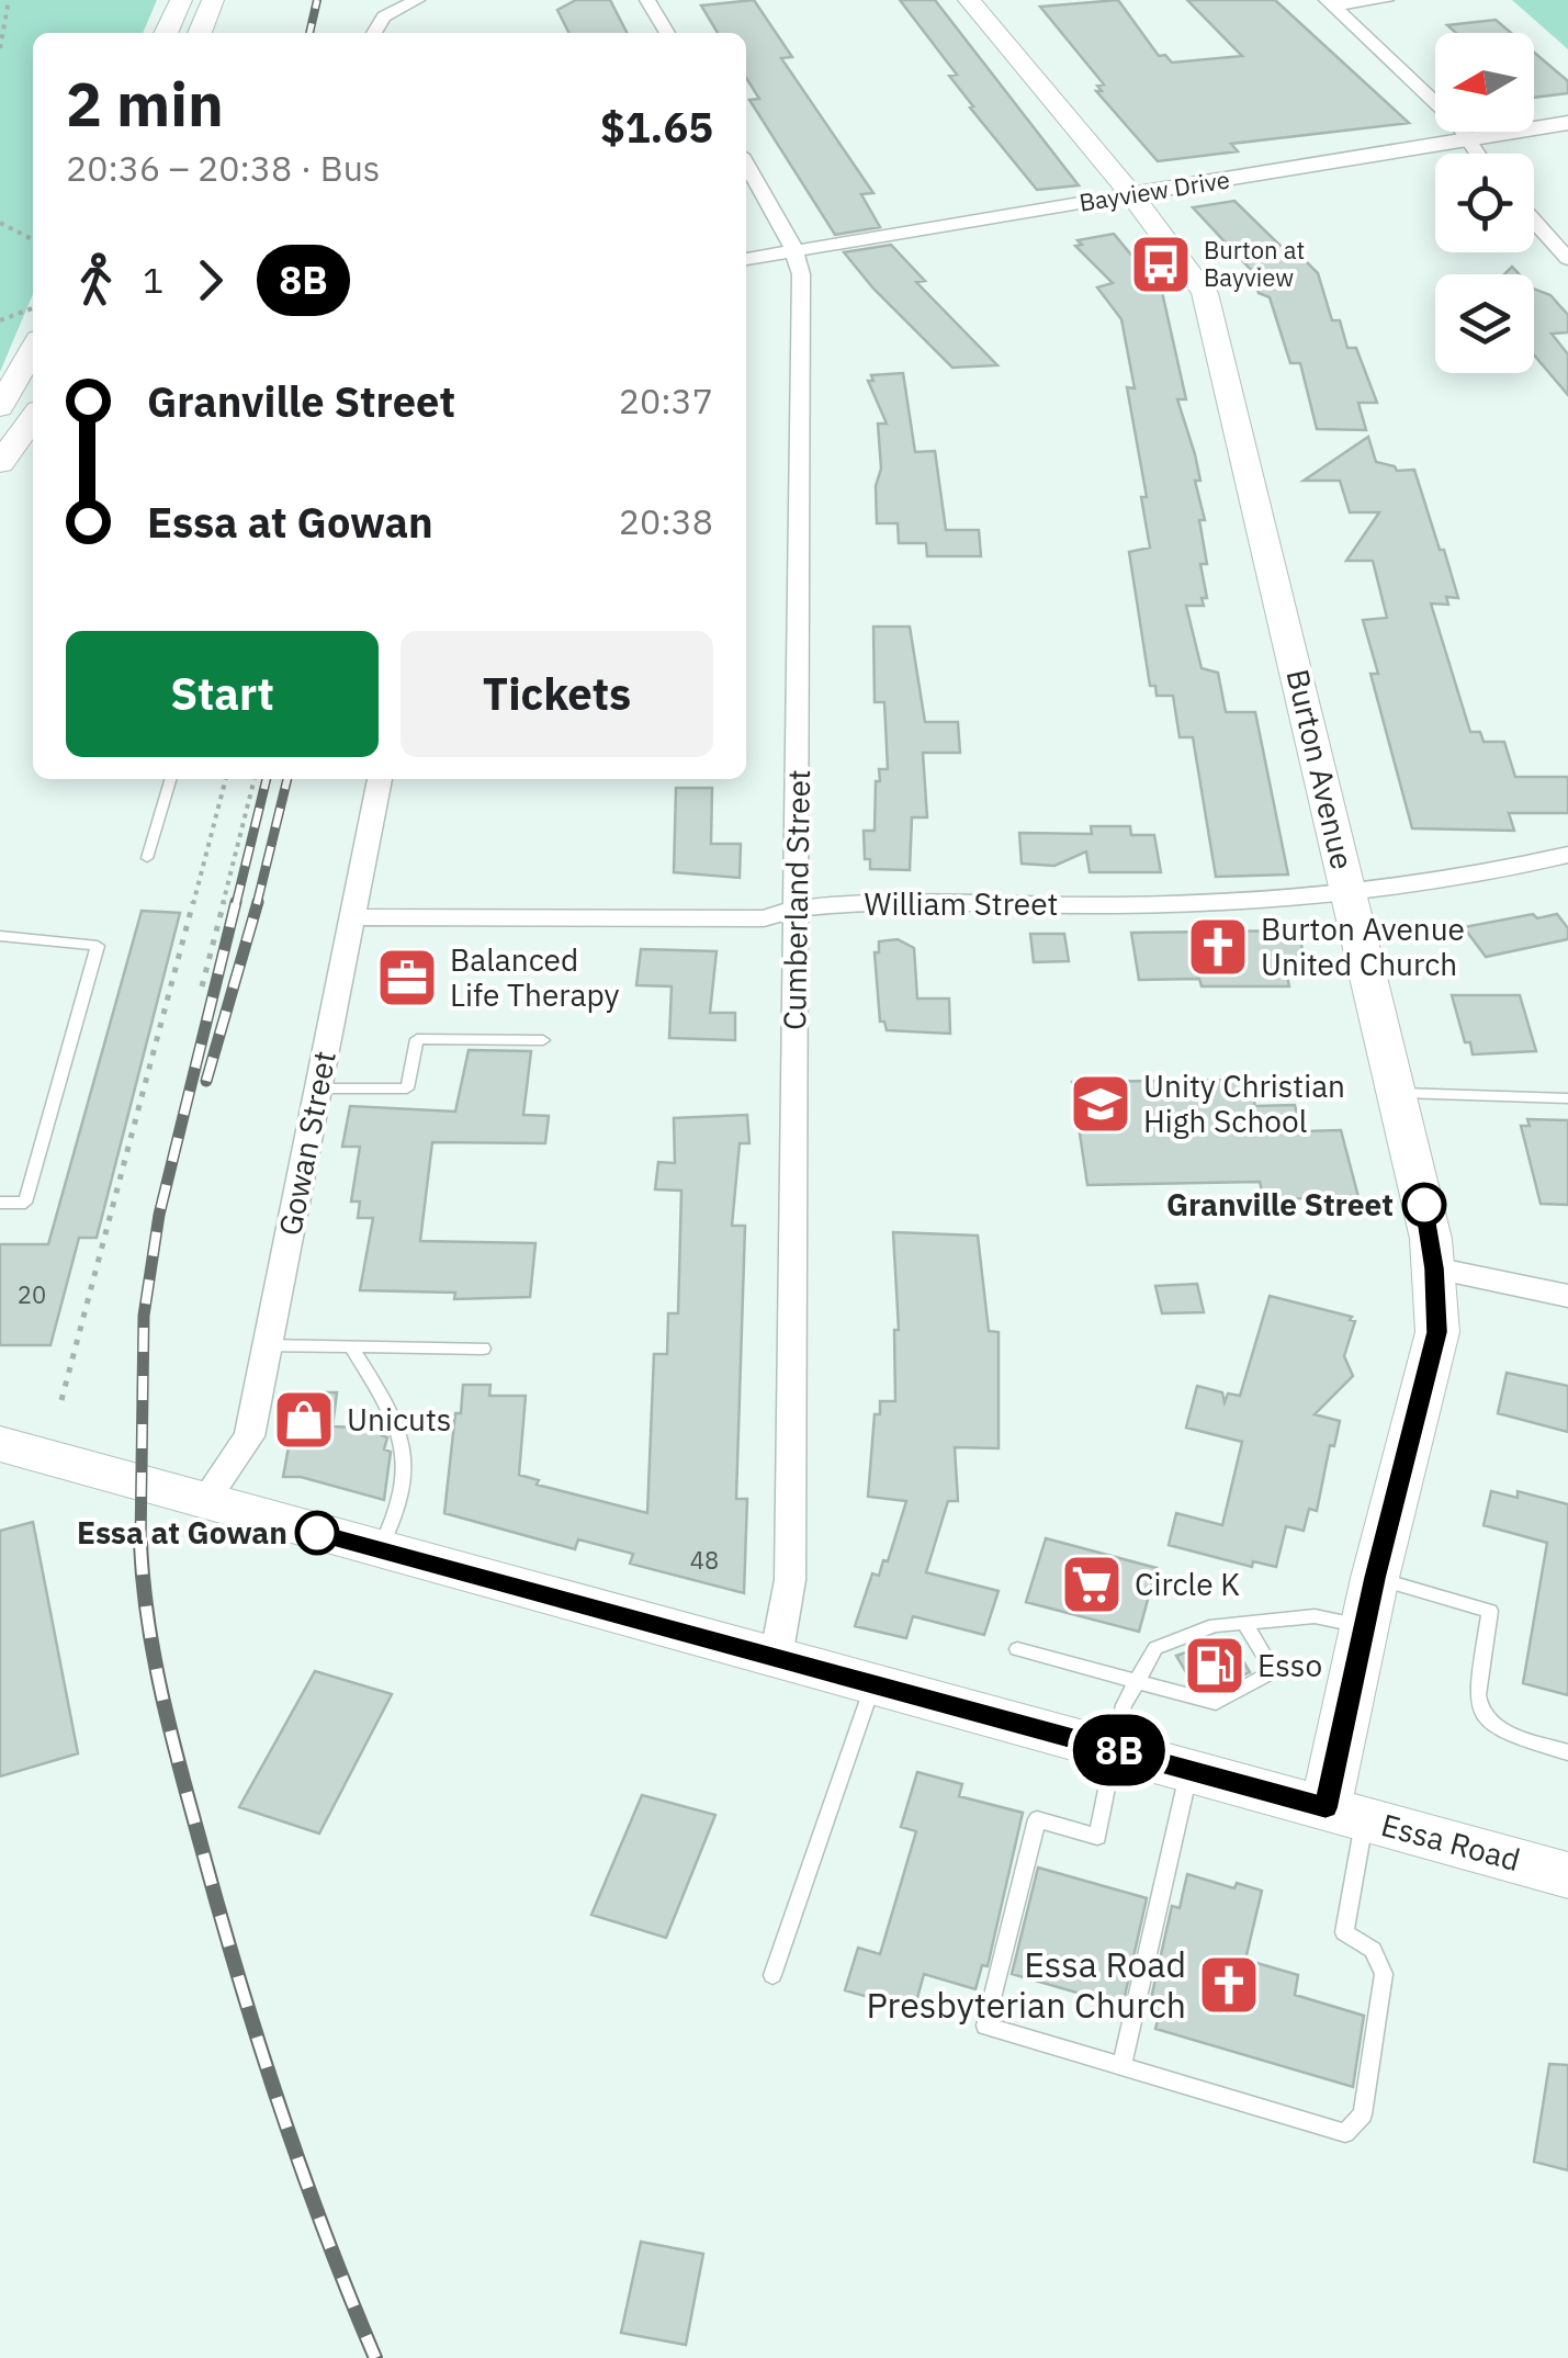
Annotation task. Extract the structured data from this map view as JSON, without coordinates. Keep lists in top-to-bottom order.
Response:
{
  "streets": {
    "main road": ["Burton Avenue", "Essa Road"],
    "street": [
      "Bayview Drive",
      "Cumberland Street",
      "William Street",
      "Gowan Street"
    ]
  },
  "crossings": [
    ["Bayview Drive", "Burton Avenue"],
    ["Bayview Drive", "Cumberland Street"],
    ["Burton Avenue", "William Street"],
    ["Burton Avenue", "Essa Road"],
    ["Cumberland Street", "William Street"],
    ["Cumberland Street", "Essa Road"],
    ["William Street", "Gowan Street"],
    ["Gowan Street", "Essa Road"]
  ],
  "places": {
    "bus stop": ["Burton at Bayview"],
    "church": ["Burton Avenue United Church", "Essa Road Presbyterian Church"],
    "office": ["Balanced Life Therapy"],
    "school or university": ["Unity Christian High School"],
    "other": ["Granville Street", "Essa at Gowan"],
    "shop": ["Unicuts"],
    "supermarket": ["Circle K"],
    "fuel station": ["Esso"]
  },
  "lines": ["bus line 8B"],
  "house_numbers": ["20", "48"],
  "north": "left",
  "page": {
    "on_map": "8B",
    "heading": ["2 min", "20:36 – 20:38 · Bus", "$1.65"],
    "legs": ["1", "8B"],
    "list": [
      {
        "name": "Granville Street",
        "value": "20:37"
      },
      {
        "name": "Essa at Gowan",
        "value": "20:38"
      }
    ],
    "buttons": ["Start", "Tickets"]
  }
}
